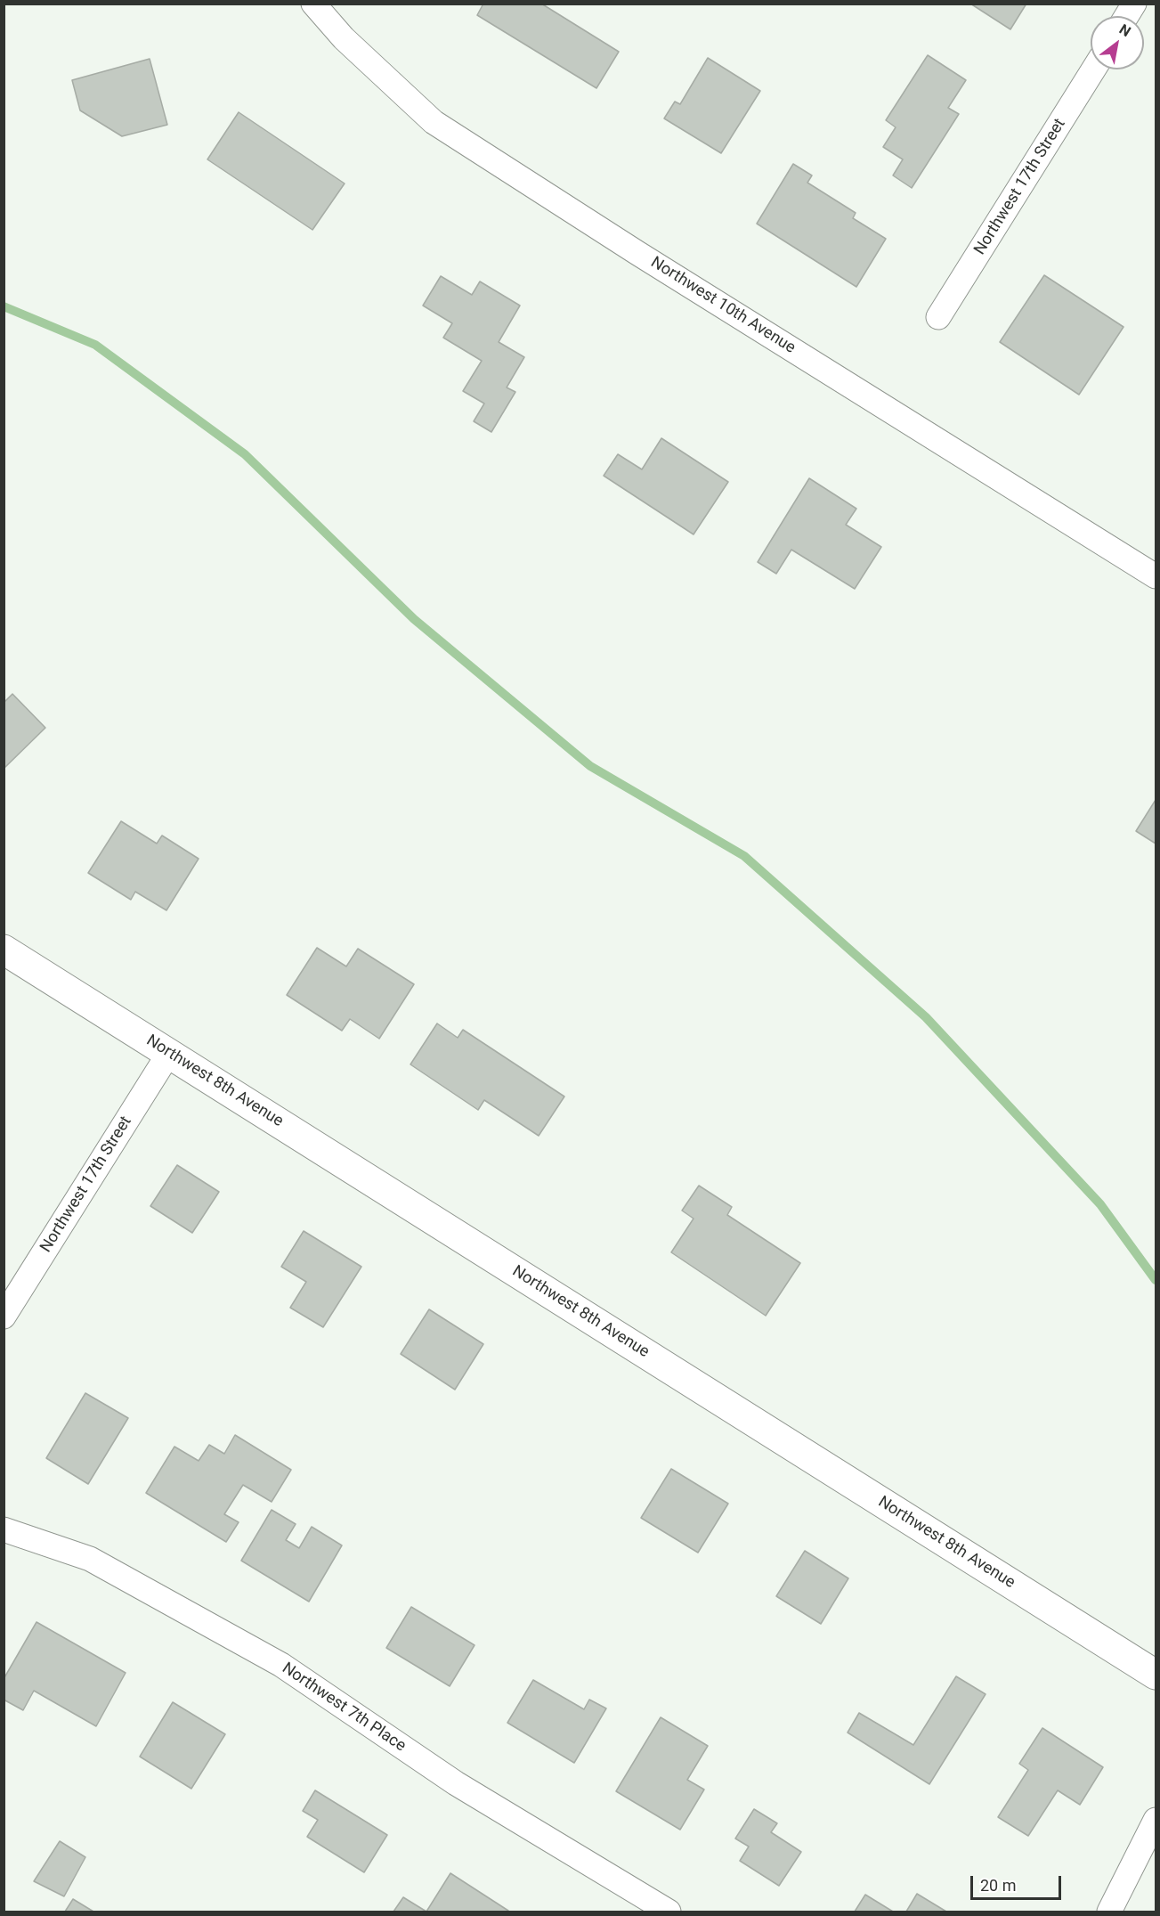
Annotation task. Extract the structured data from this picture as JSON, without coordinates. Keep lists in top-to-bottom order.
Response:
{
  "streets": {
    "street": [
      "Northwest 17th Street",
      "Northwest 10th Avenue",
      "Northwest 8th Avenue",
      "Northwest 7th Place"
    ]
  },
  "crossings": [
    ["Northwest 17th Street", "Northwest 8th Avenue"]
  ],
  "scale_bar": "20 m",
  "north": "top right"
}
